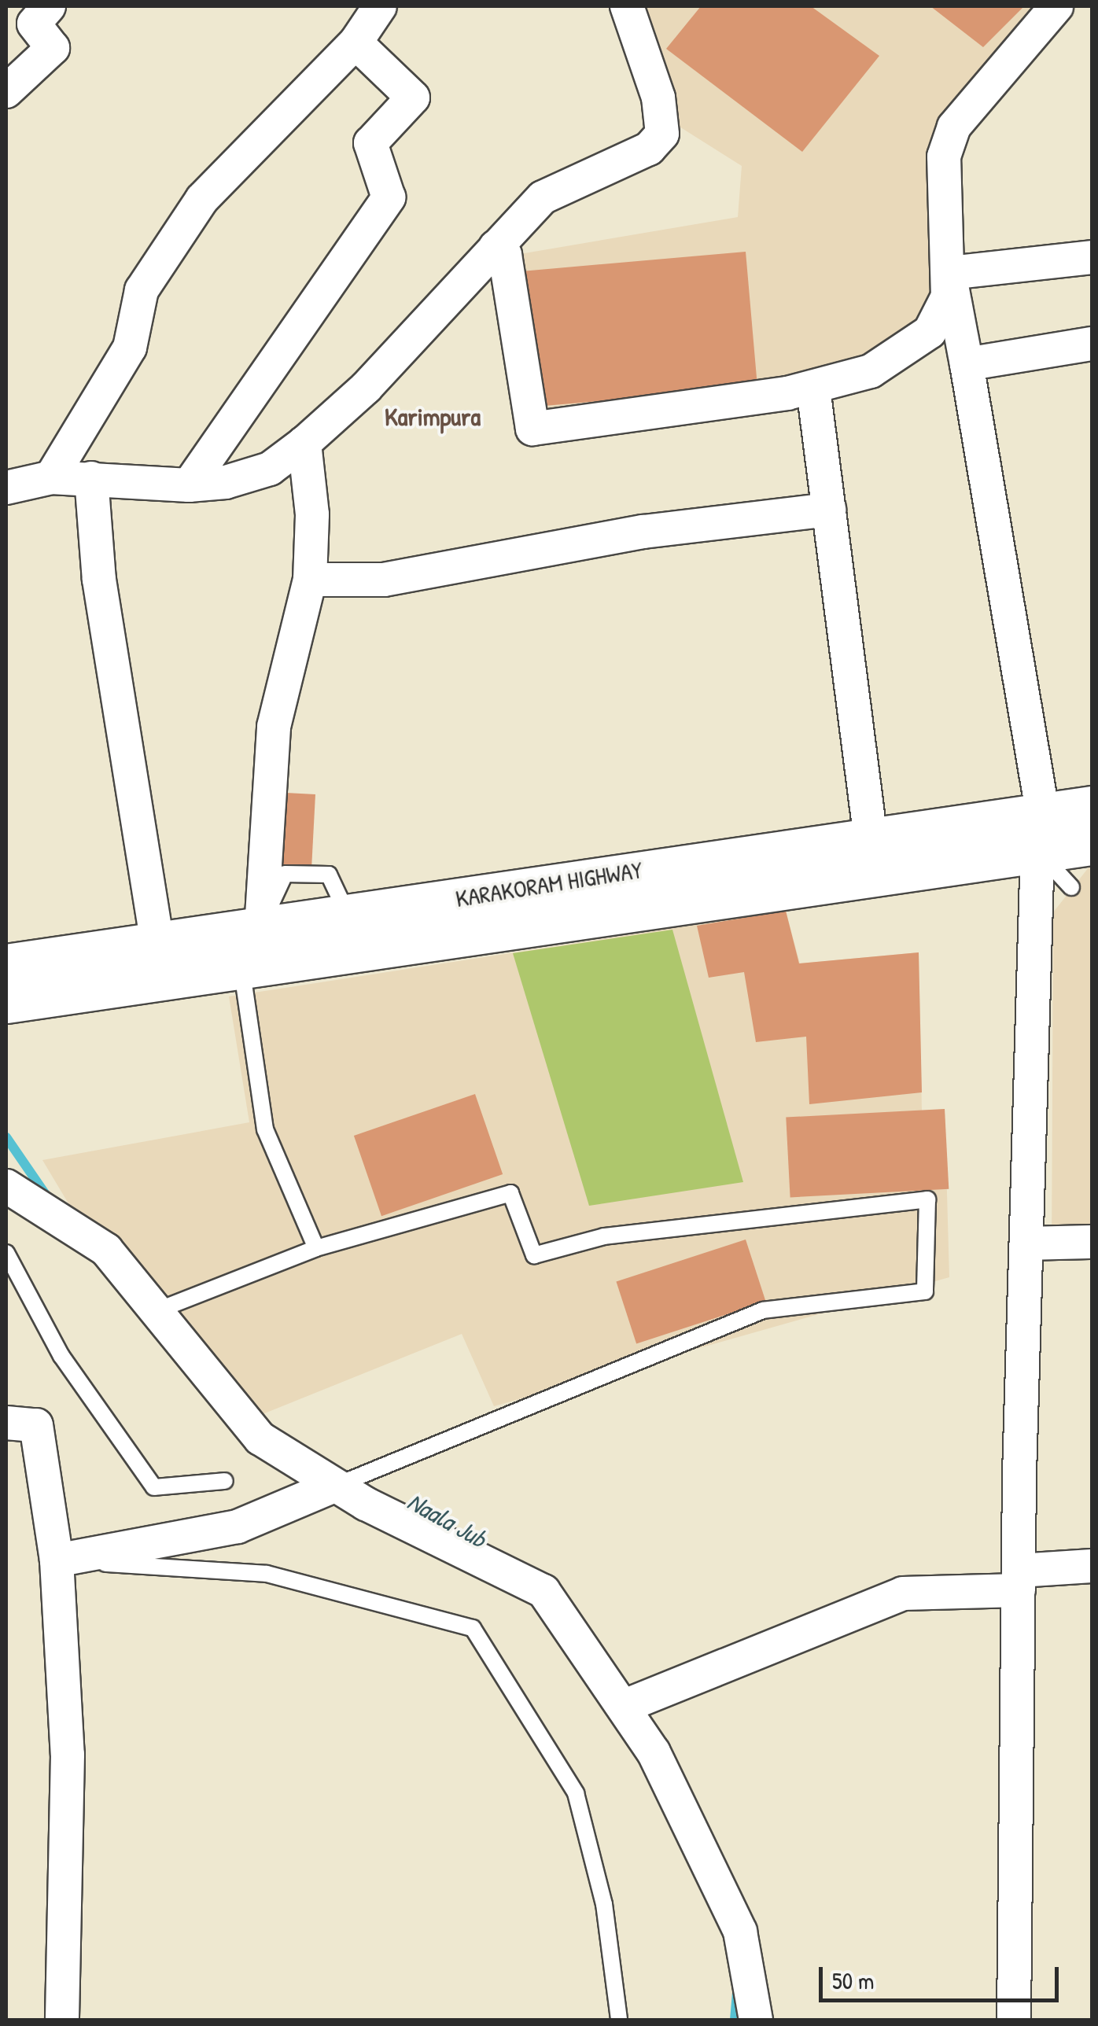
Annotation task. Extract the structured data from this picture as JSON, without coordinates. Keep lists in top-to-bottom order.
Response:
{
  "streets": {
    "highway": ["KARAKORAM HIGHWAY"]
  },
  "districts": ["Karimpura"],
  "water": ["Naala Jub"],
  "scale_bar": "50 m"
}
